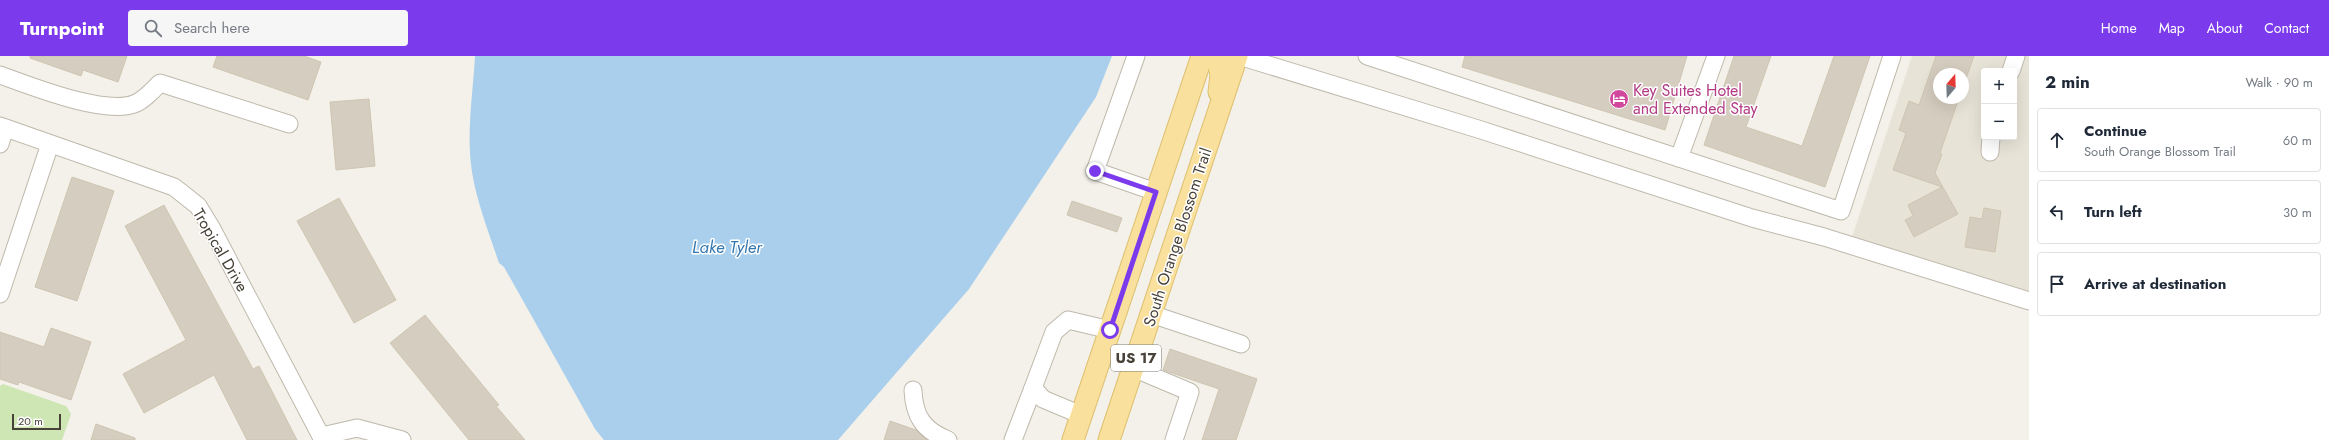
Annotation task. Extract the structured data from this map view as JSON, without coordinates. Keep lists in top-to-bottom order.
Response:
{
  "streets": {
    "main road": ["South Orange Blossom Trail", "US 17"],
    "street": ["Tropical Drive"]
  },
  "water": ["Lake Tyler"],
  "places": {
    "hotel": ["Key Suites Hotel and Extended Stay"]
  },
  "scale_bar": "20 m",
  "north": "top",
  "page": {
    "header": "Turnpoint",
    "search": "Search here",
    "nav": [
      "Home",
      "Map",
      "About",
      "Contact"
    ],
    "heading": ["2 min", "Walk · 90 m"],
    "map_buttons": ["+", "−"],
    "list": [
      ["Continue", "South Orange Blossom Trail", "60 m"],
      ["Turn left", "30 m"],
      "Arrive at destination"
    ],
    "scale": "20 m"
  }
}
